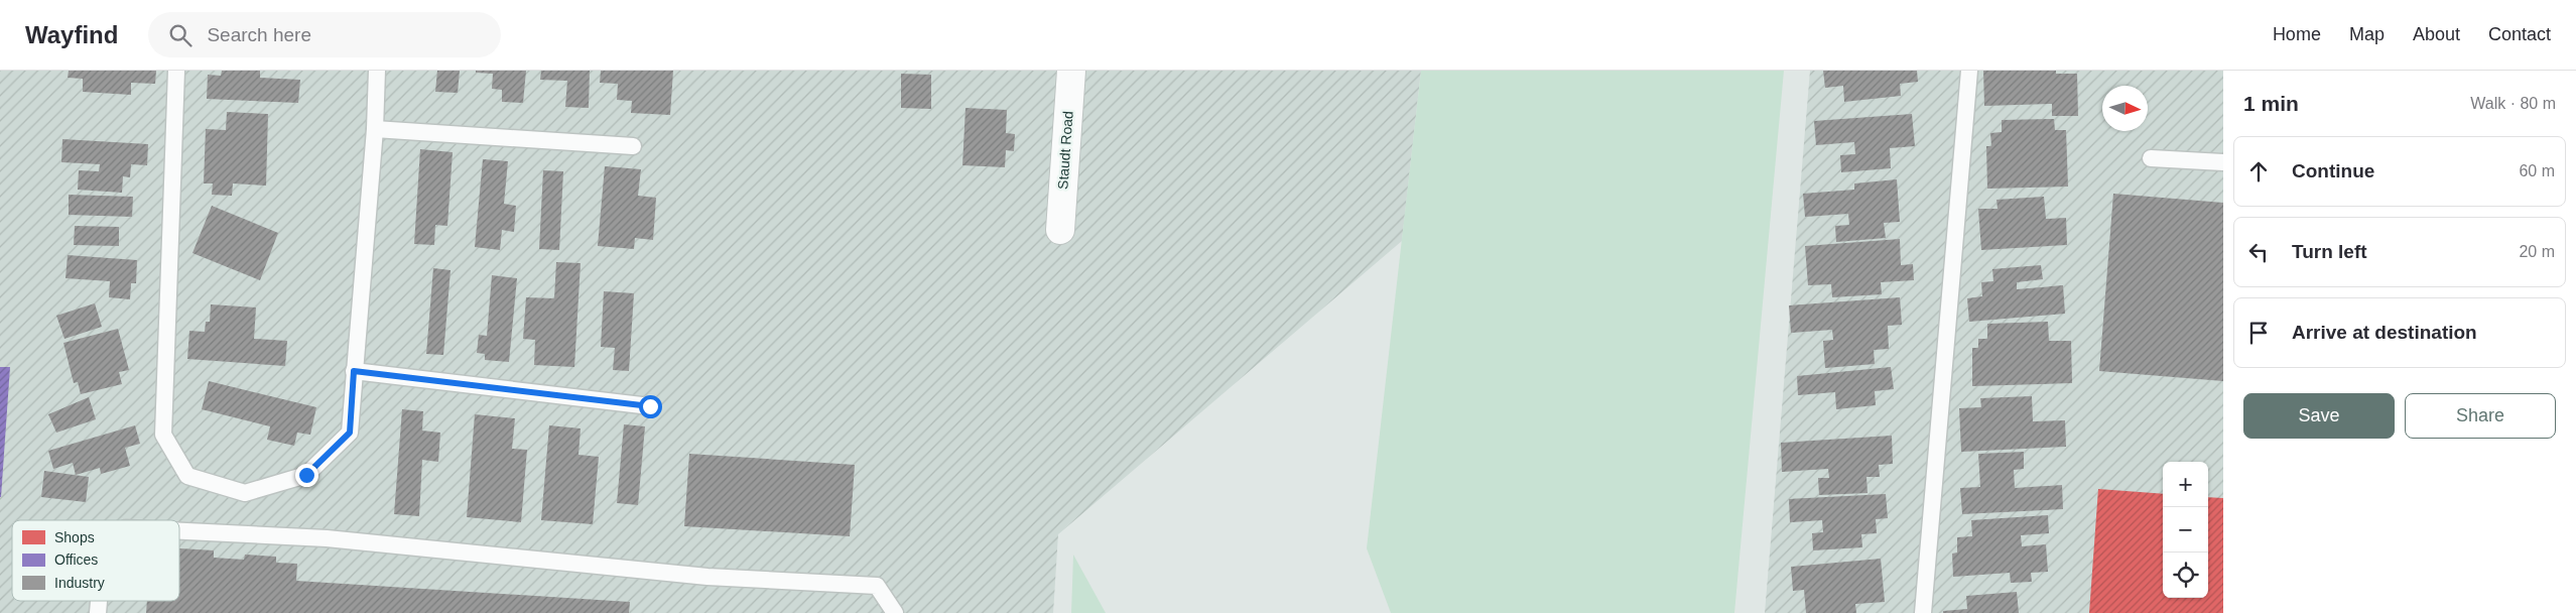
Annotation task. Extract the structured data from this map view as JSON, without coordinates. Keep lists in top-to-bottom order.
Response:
{
  "streets": {
    "street": ["Staudt Road"]
  },
  "legend": ["Shops", "Offices", "Industry"],
  "north": "right",
  "page": {
    "header": "Wayfind",
    "search": "Search here",
    "nav": [
      "Home",
      "Map",
      "About",
      "Contact"
    ],
    "heading": ["1 min", "Walk · 80 m"],
    "list": [
      ["Continue", "60 m"],
      ["Turn left", "20 m"],
      "Arrive at destination"
    ],
    "buttons": ["Save", "Share"],
    "map_buttons": ["+", "−"]
  }
}
